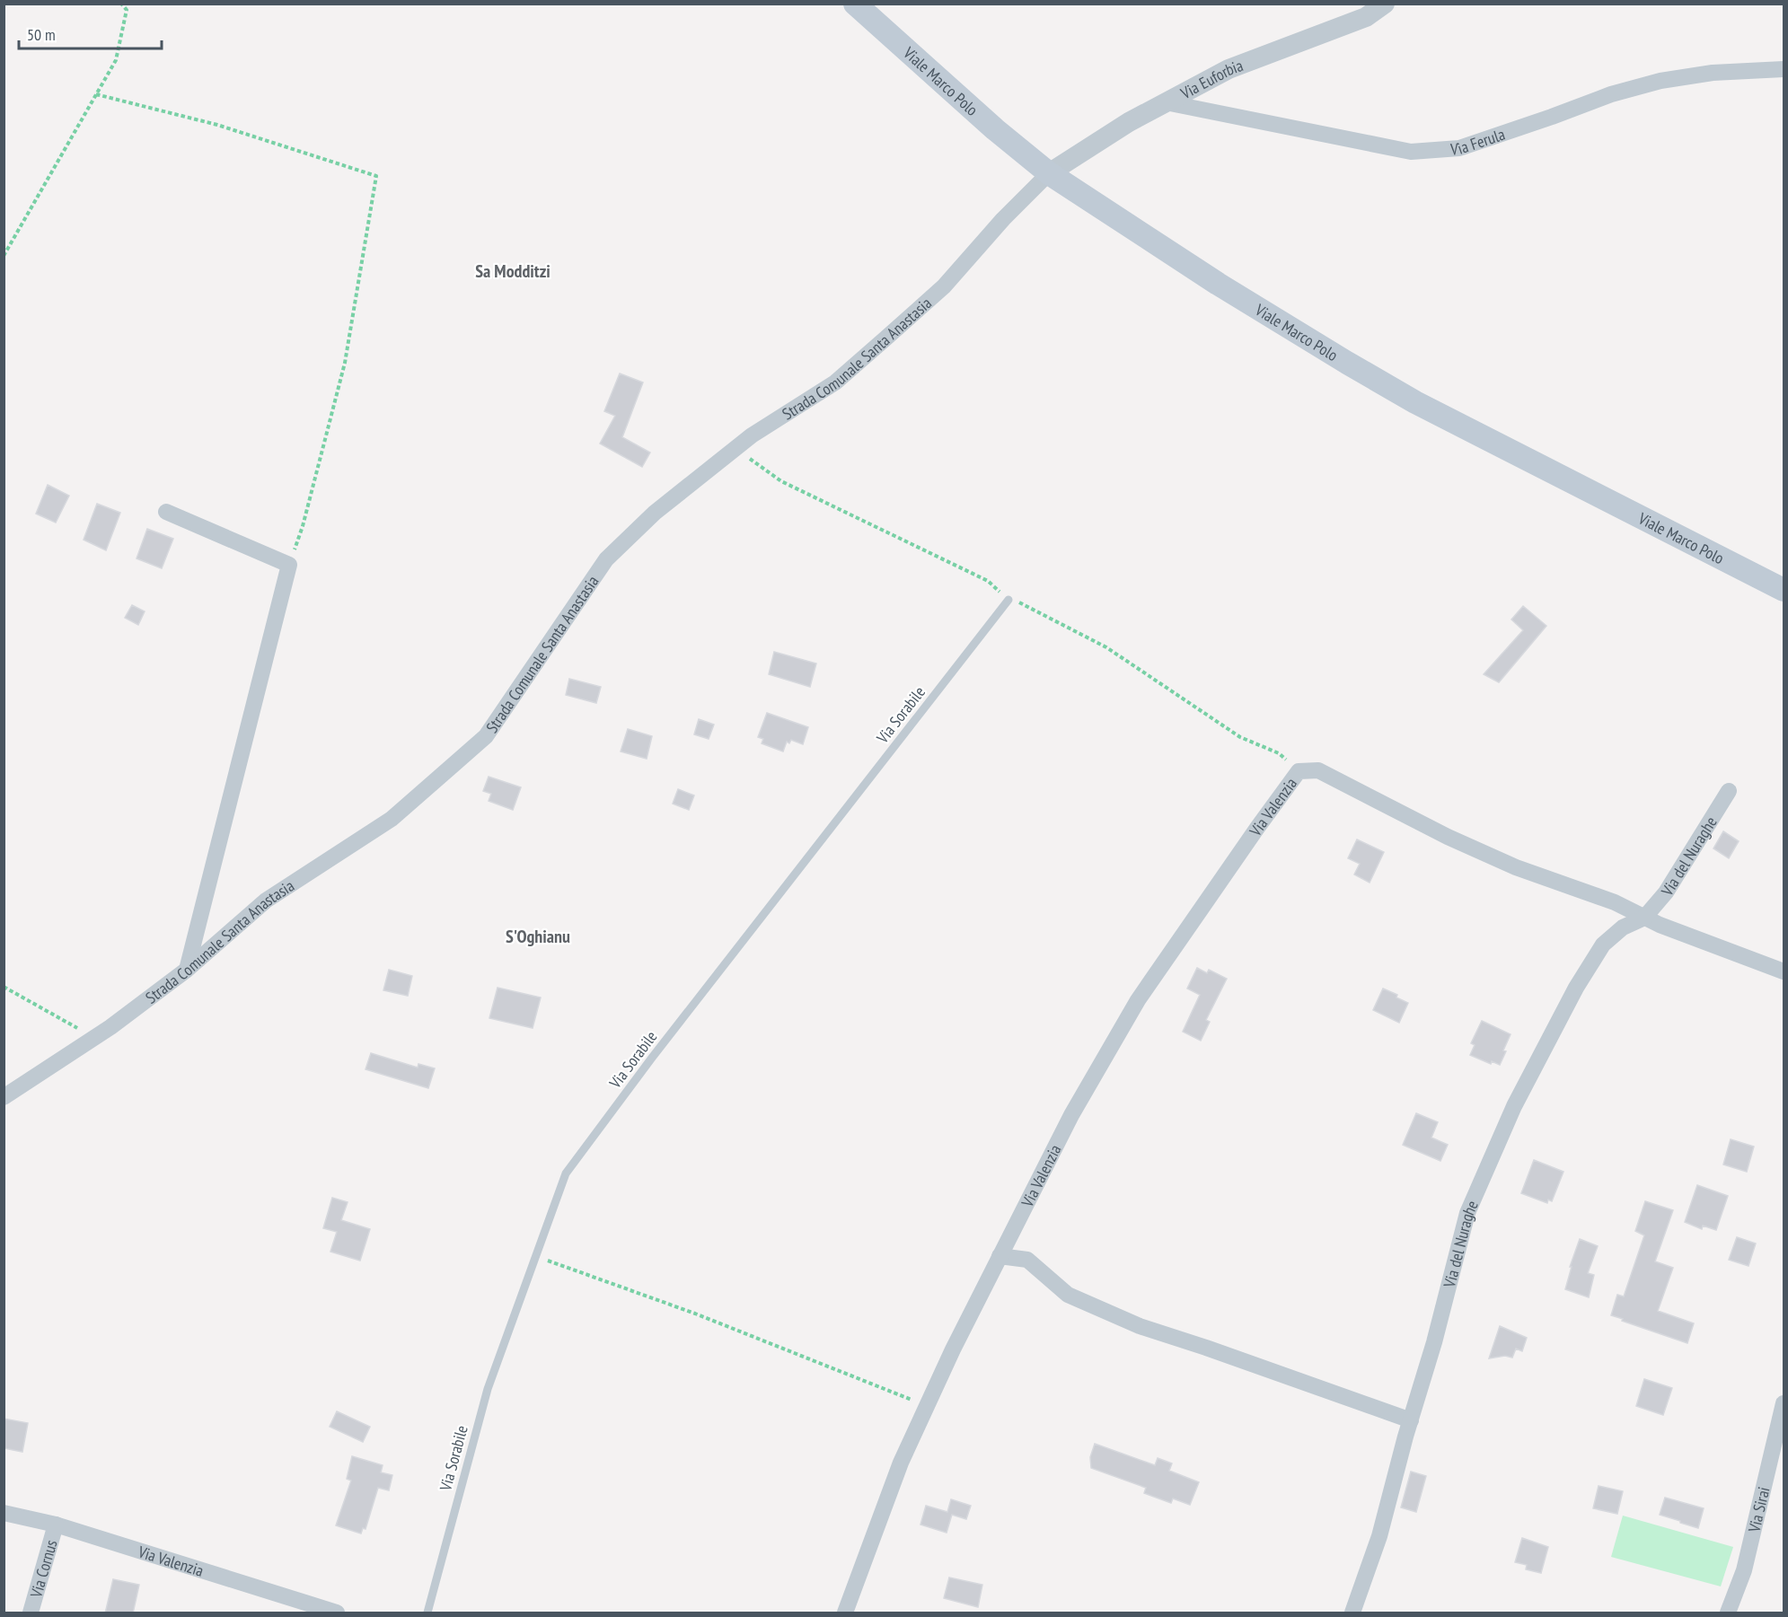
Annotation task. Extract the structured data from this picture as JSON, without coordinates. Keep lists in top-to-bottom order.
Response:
{
  "streets": {
    "main road": ["Viale Marco Polo"],
    "street": [
      "Via Euforbia",
      "Via Ferula",
      "Strada Comunale Santa Anastasia",
      "Via Valenzia",
      "Via del Nuraghe",
      "Via Sirai",
      "Via Cornus"
    ],
    "lane": ["Via Sorabile"]
  },
  "crossings": [
    ["Via Euforbia", "Viale Marco Polo"],
    ["Via Euforbia", "Via Ferula"],
    ["Via Euforbia", "Strada Comunale Santa Anastasia"],
    ["Viale Marco Polo", "Strada Comunale Santa Anastasia"],
    ["Via Valenzia", "Via del Nuraghe"],
    ["Via Valenzia", "Via Cornus"]
  ],
  "districts": ["Sa Modditzi", "S'Oghianu"],
  "scale_bar": "50 m"
}
